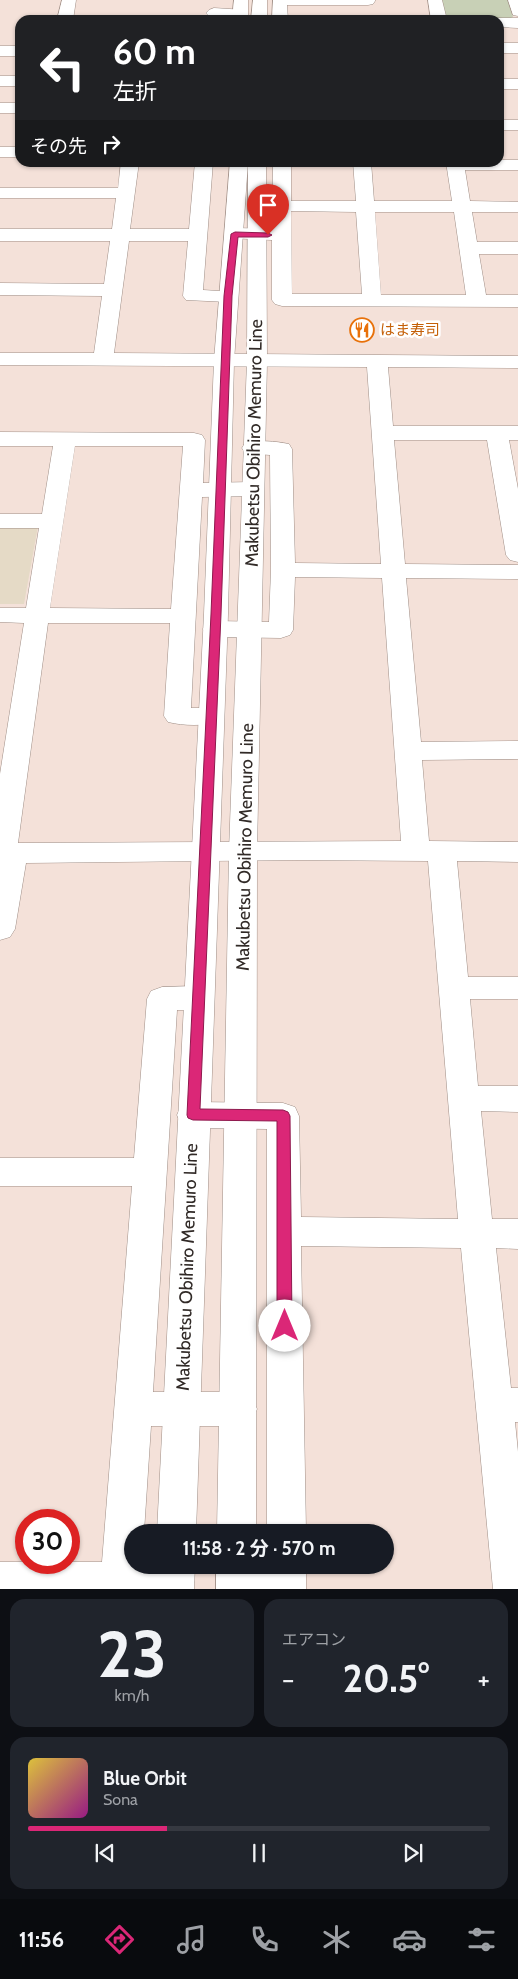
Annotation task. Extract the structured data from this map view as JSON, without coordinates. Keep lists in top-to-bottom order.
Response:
{
  "streets": {
    "street": ["Makubetsu Obihiro Memuro Line"]
  },
  "places": {
    "restaurant": ["はま寿司"]
  },
  "page": {
    "turn": ["60 m", "左折"],
    "then": "その先",
    "limit": "30",
    "trip": "11:58 · 2 分 · 570 m",
    "tile": [
      ["23", "km/h"],
      "エアコン"
    ],
    "heat": ["−", "20.5°", "+"],
    "song": ["Blue Orbit", "Sona"],
    "tabs": "11:56"
  }
}
